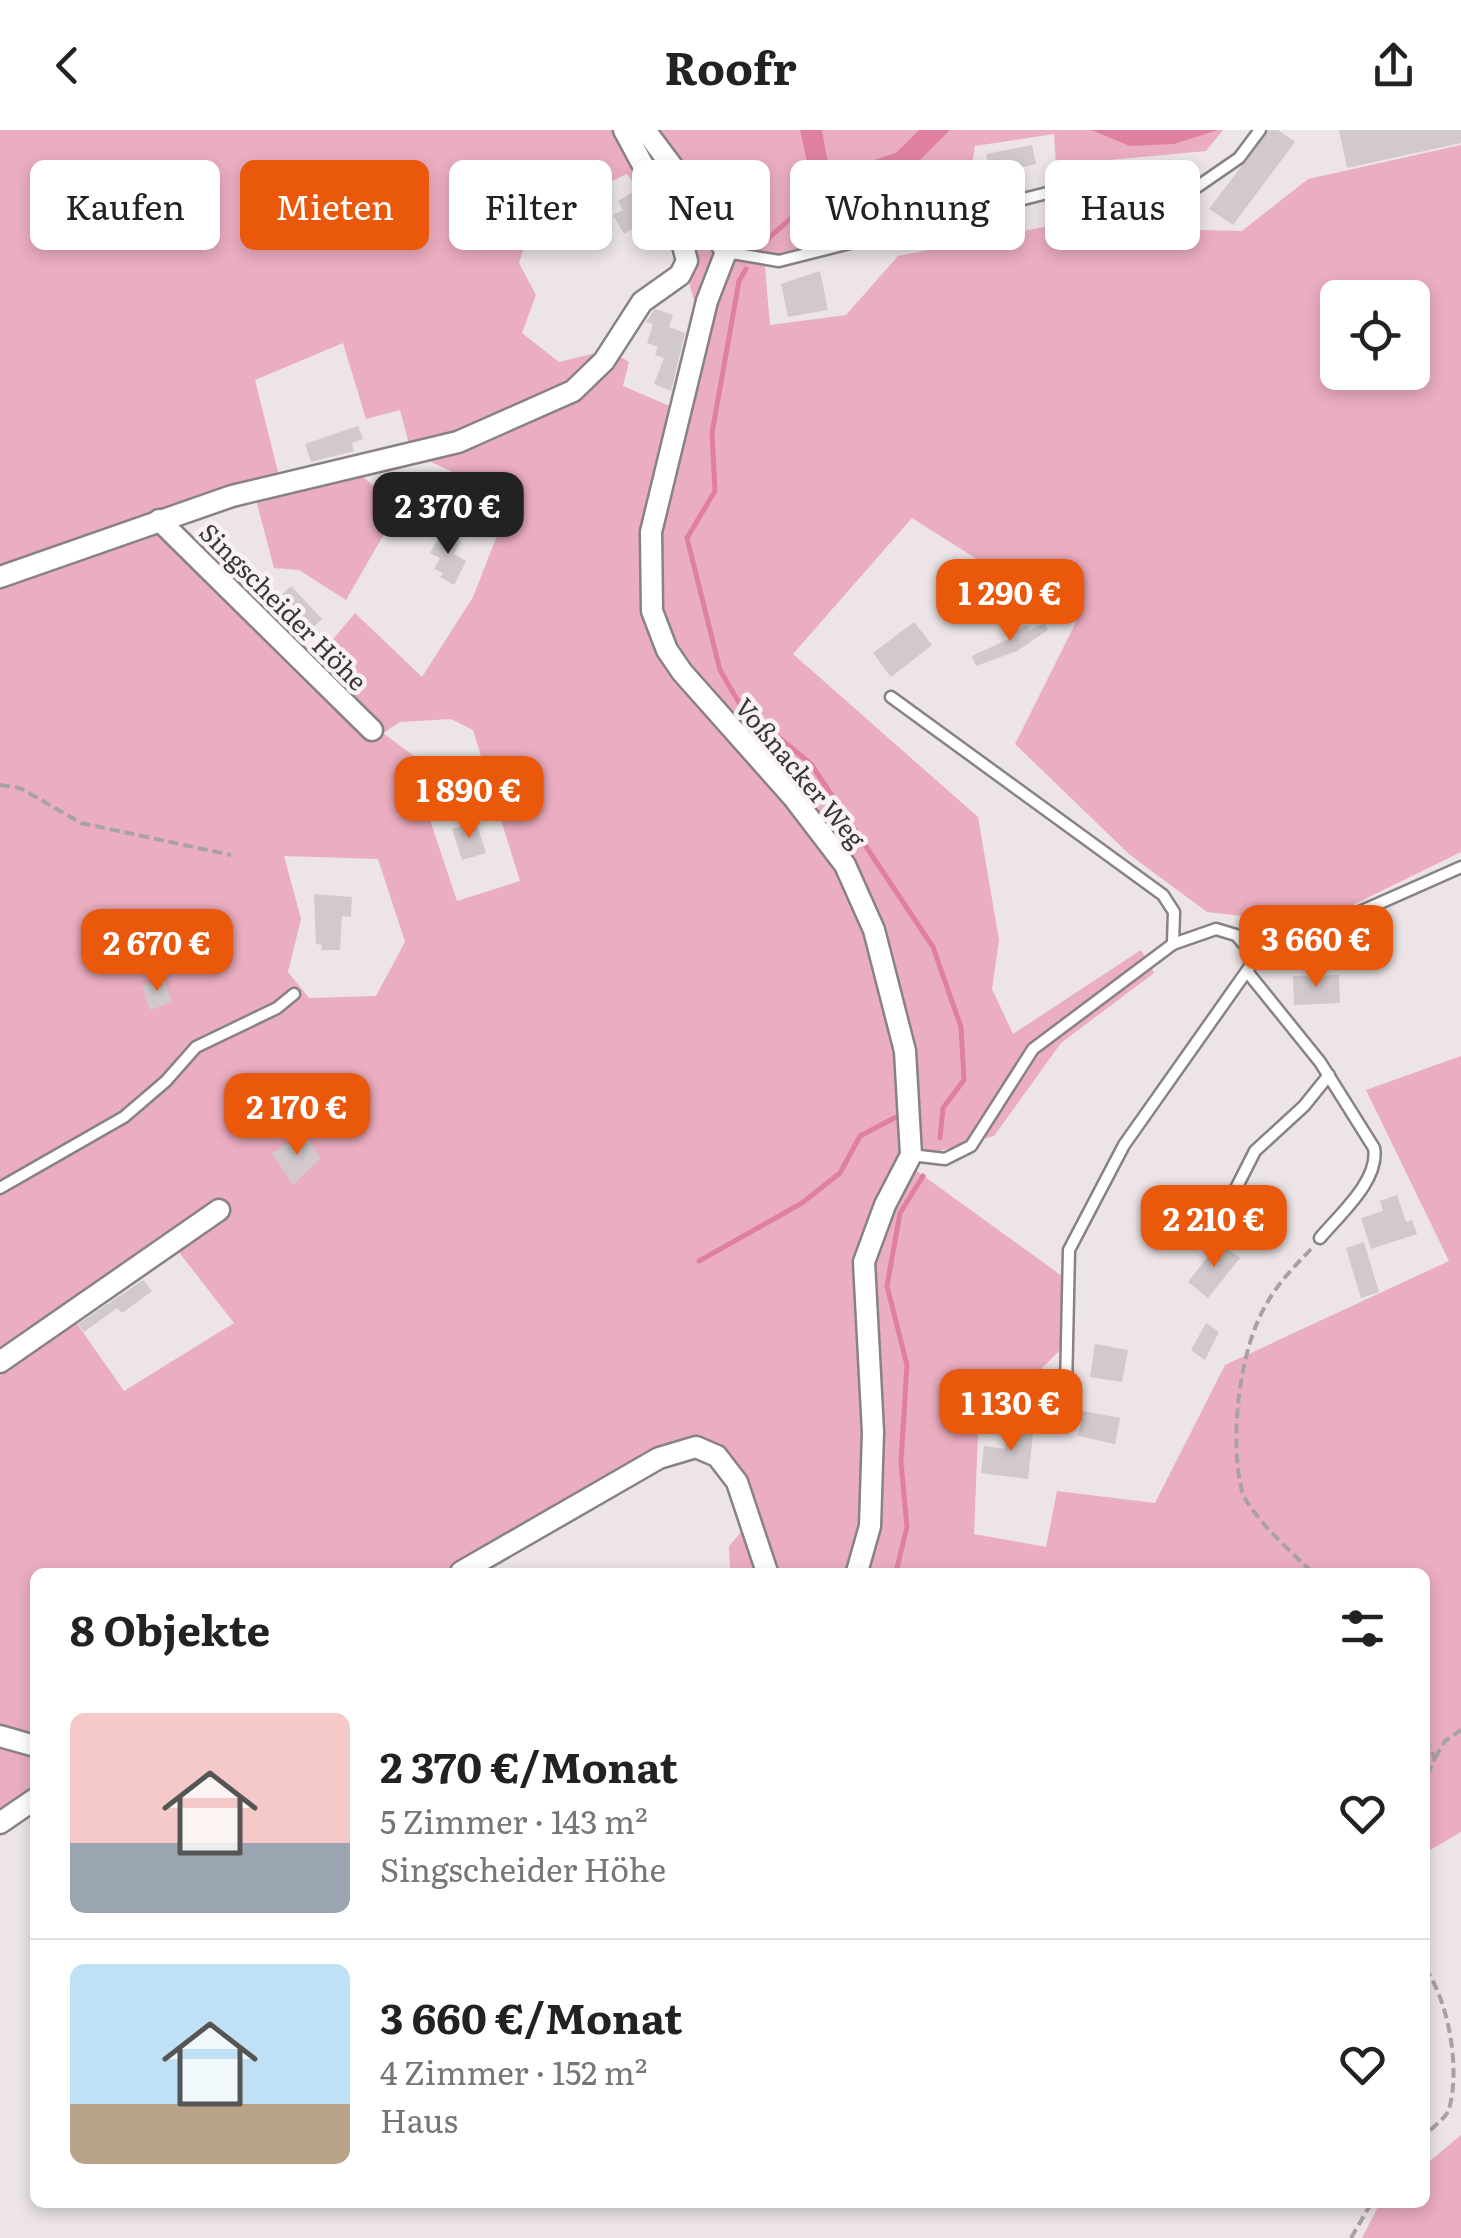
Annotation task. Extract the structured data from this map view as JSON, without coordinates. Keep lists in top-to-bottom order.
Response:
{
  "streets": {
    "street": ["Singscheider Höhe", "Voßnacker Weg"]
  },
  "page": {
    "header": "Roofr",
    "chip": [
      "Kaufen",
      "Mieten",
      "Filter",
      "Neu",
      "Wohnung",
      "Haus"
    ],
    "price": [
      "2 370 €",
      "1 290 €",
      "1 890 €",
      "3 660 €",
      "2 670 €",
      "2 170 €",
      "2 210 €",
      "1 130 €"
    ],
    "heading": "8 Objekte",
    "list": [
      {
        "name": "2 370 €/Monat",
        "note": "5 Zimmer · 143 m² · Singscheider Höhe"
      },
      {
        "name": "3 660 €/Monat",
        "note": "4 Zimmer · 152 m² · Haus"
      }
    ]
  }
}
